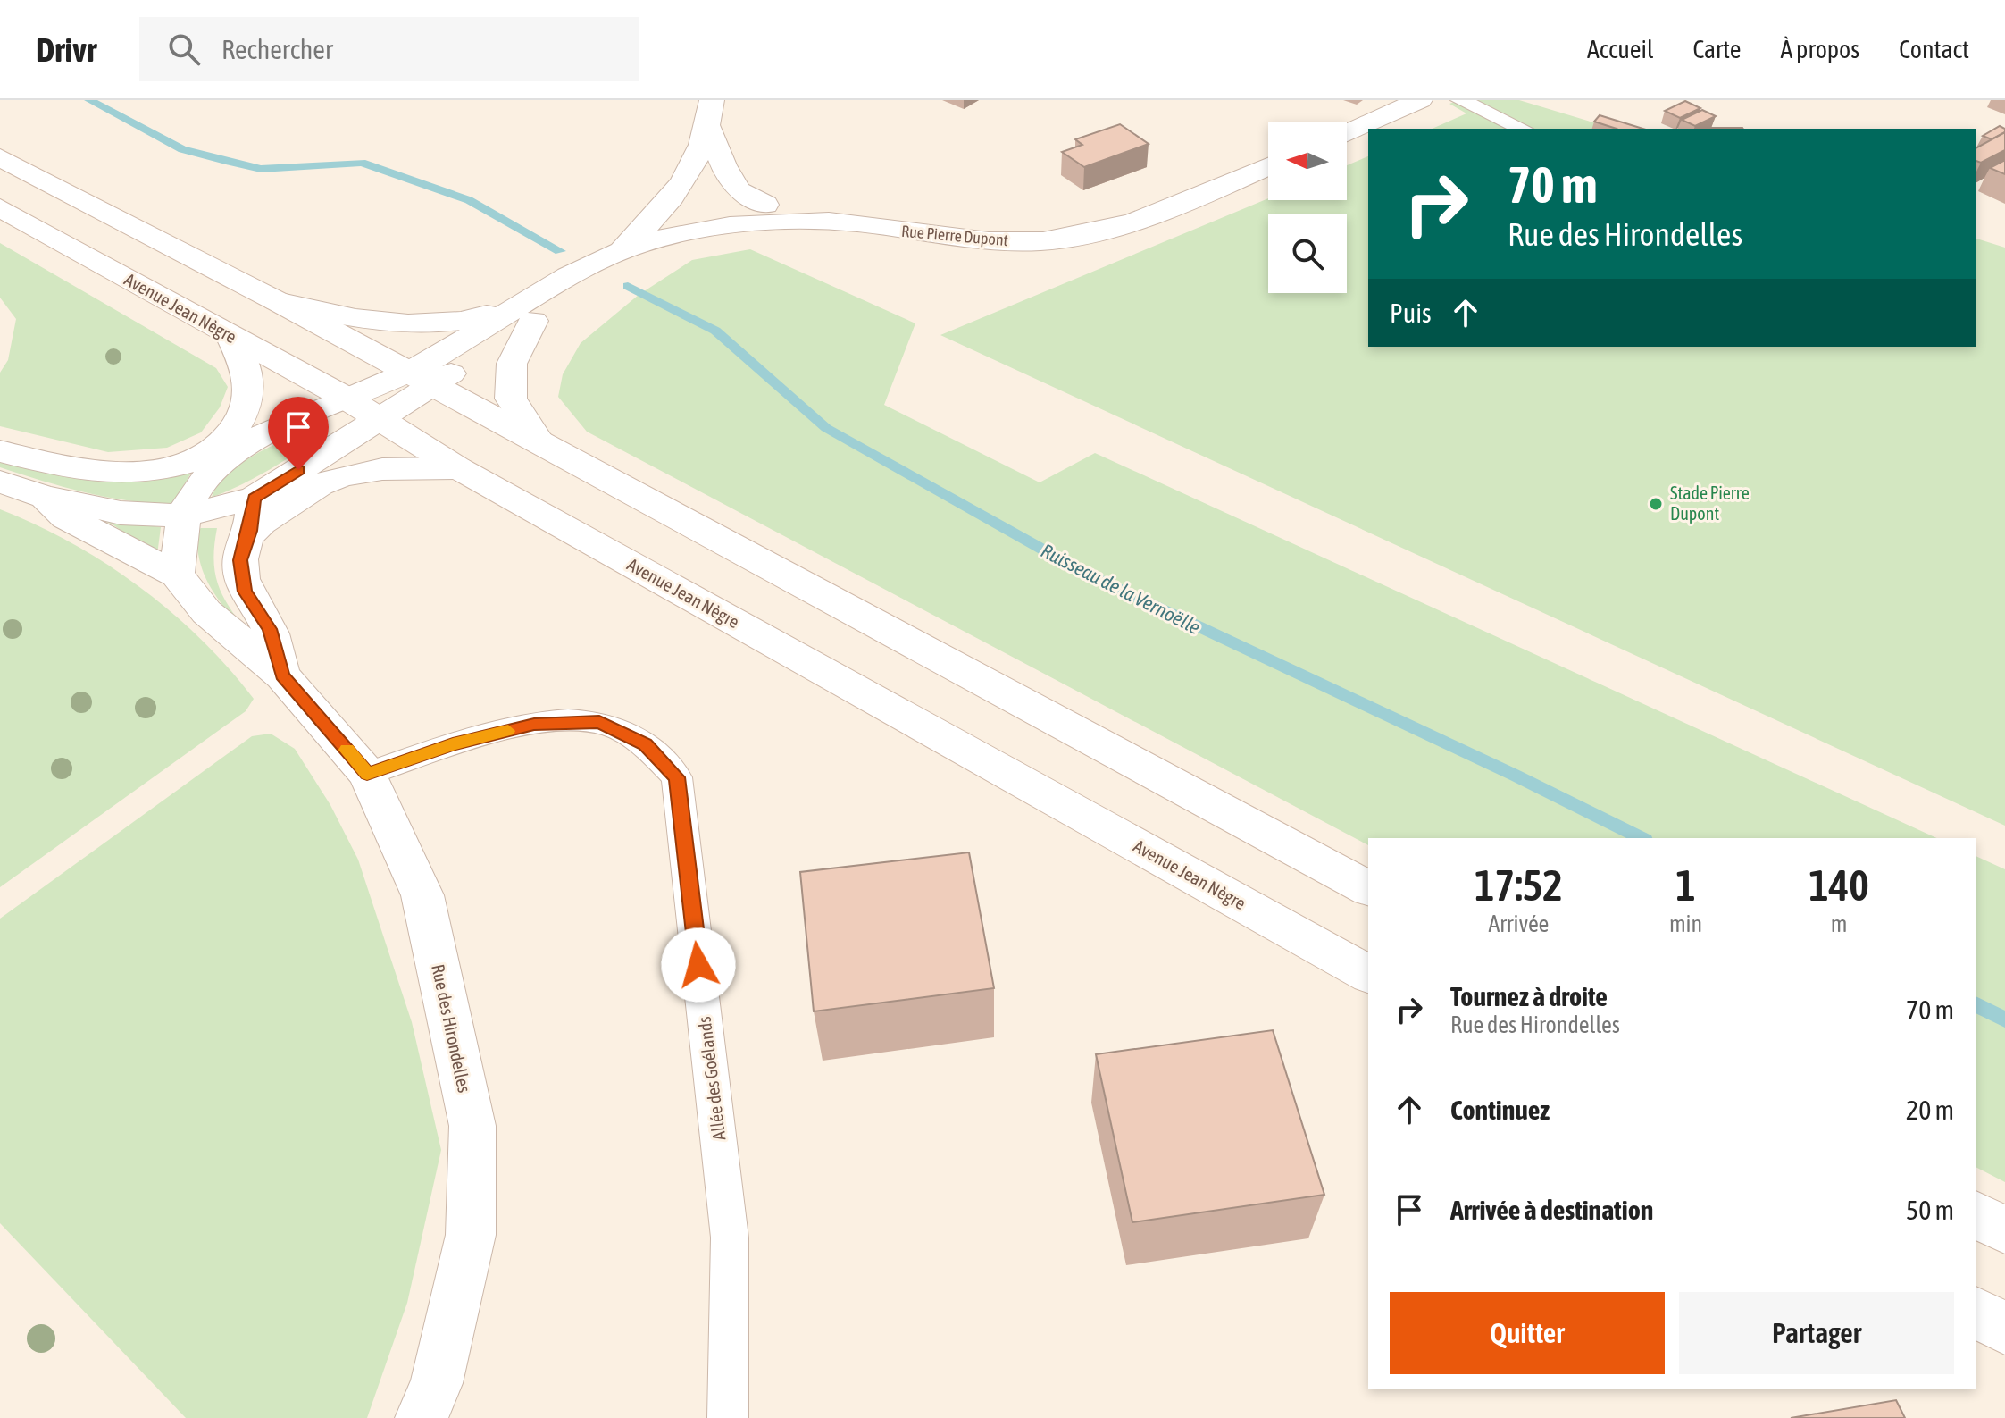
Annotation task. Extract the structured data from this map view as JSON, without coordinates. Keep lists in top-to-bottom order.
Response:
{
  "streets": {
    "street": ["Rue Pierre Dupont", "Avenue Jean Nègre", "Rue des Hirondelles"],
    "lane": ["Allée des Goélands"]
  },
  "crossings": [
    ["Rue des Hirondelles", "Allée des Goélands"]
  ],
  "water": ["Ruisseau de la Vernoëlle"],
  "places": ["Stade Pierre Dupont"],
  "north": "left",
  "page": {
    "header": "Drivr",
    "search": "Rechercher",
    "nav": [
      "Accueil",
      "Carte",
      "À propos",
      "Contact"
    ],
    "turn": ["70 m", "Rue des Hirondelles"],
    "then": "Puis",
    "eta": [
      "17:52",
      "Arrivée",
      "1",
      "min",
      "140",
      "m"
    ],
    "list": [
      {
        "name": "Tournez à droite",
        "note": "Rue des Hirondelles",
        "value": "70 m"
      },
      {
        "name": "Continuez",
        "value": "20 m"
      },
      {
        "name": "Arrivée à destination",
        "value": "50 m"
      }
    ],
    "buttons": ["Quitter", "Partager"]
  }
}
